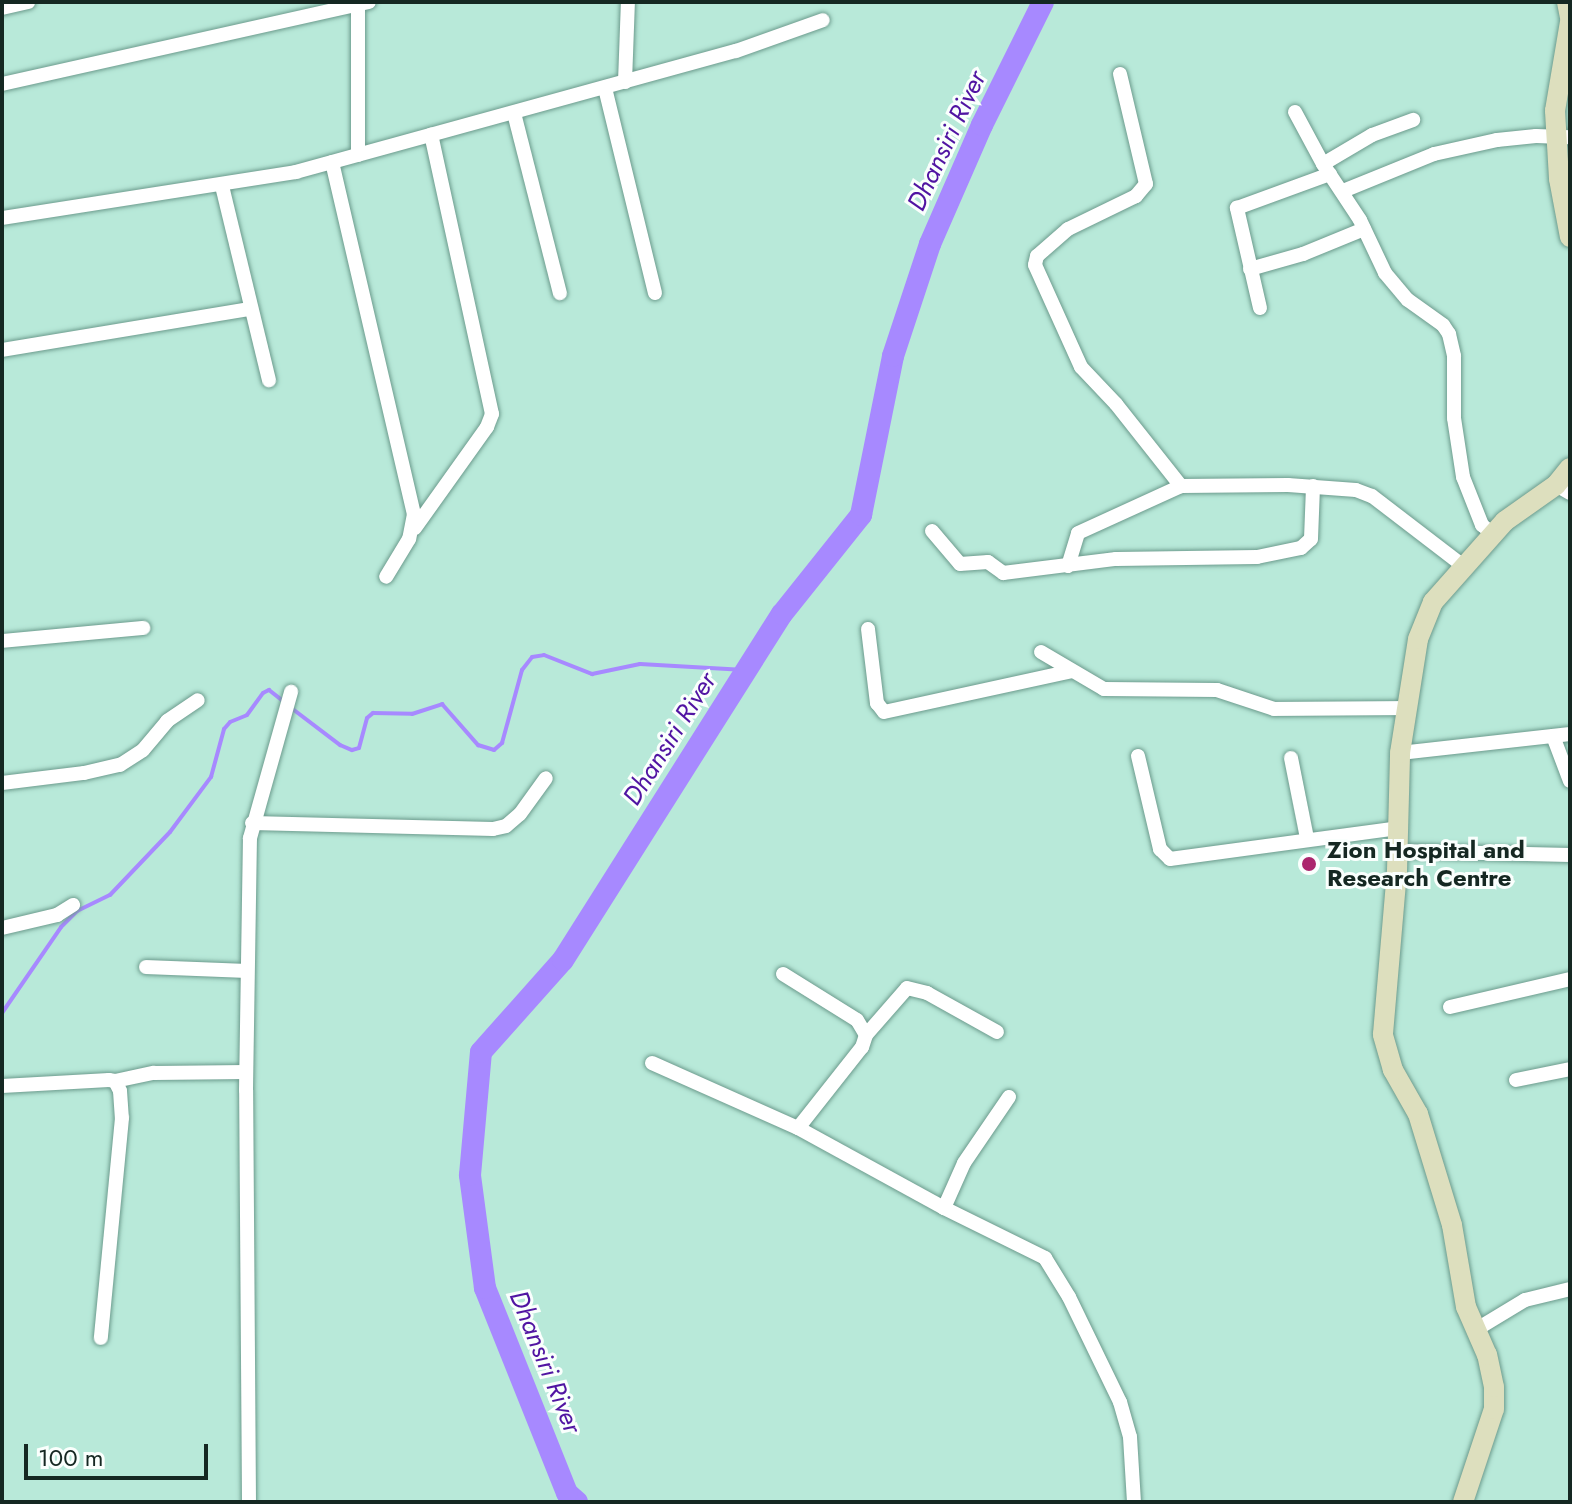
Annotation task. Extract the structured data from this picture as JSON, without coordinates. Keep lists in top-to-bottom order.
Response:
{
  "water": ["Dhansiri River"],
  "places": ["Zion Hospital and Research Centre"],
  "scale_bar": "100 m"
}
